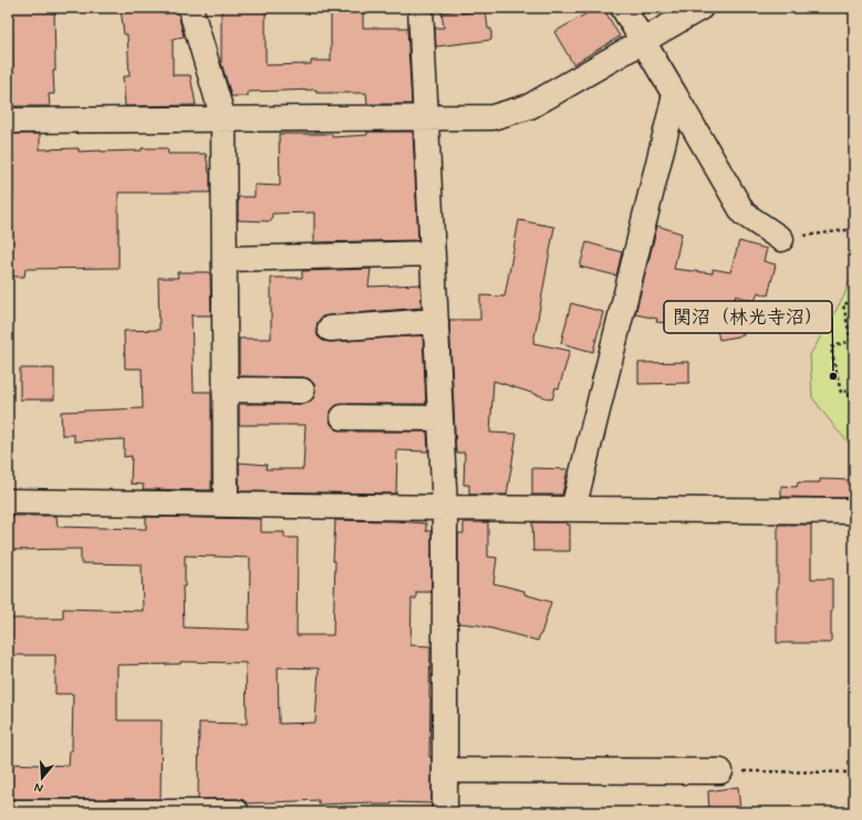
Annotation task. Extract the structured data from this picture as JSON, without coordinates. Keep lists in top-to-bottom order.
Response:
{
  "places": ["関沼（林光寺沼）"],
  "north": "bottom"
}
